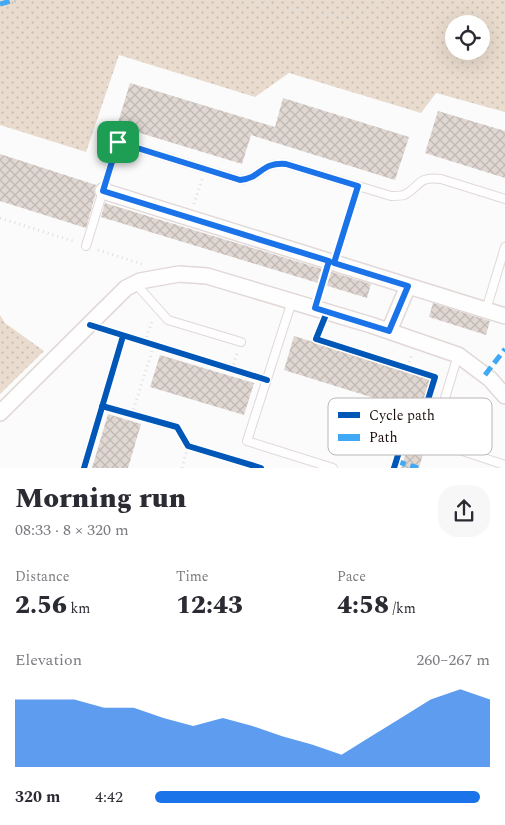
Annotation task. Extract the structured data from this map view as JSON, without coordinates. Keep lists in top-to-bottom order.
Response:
{
  "legend": ["Cycle path", "Path"],
  "page": {
    "heading": ["Morning run", "08:33 · 8 × 320 m"],
    "stats": [
      ["Distance", "2.56 km"],
      ["Time", "12:43"],
      ["Pace", "4:58 /km"]
    ],
    "chart": ["Elevation", "260–267 m"],
    "list": [
      {
        "name": "320 m",
        "note": "4:42"
      }
    ]
  }
}
